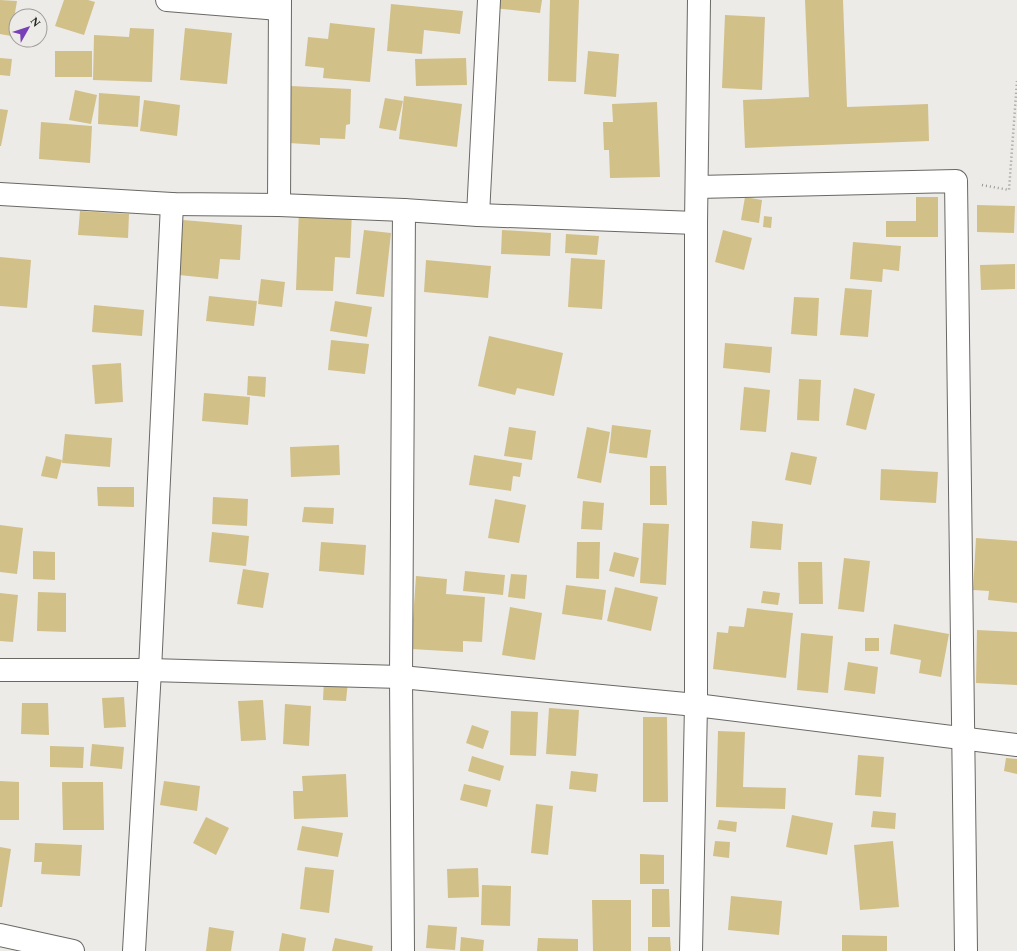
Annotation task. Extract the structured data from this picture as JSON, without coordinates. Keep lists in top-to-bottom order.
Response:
{
  "north": "top right"
}
